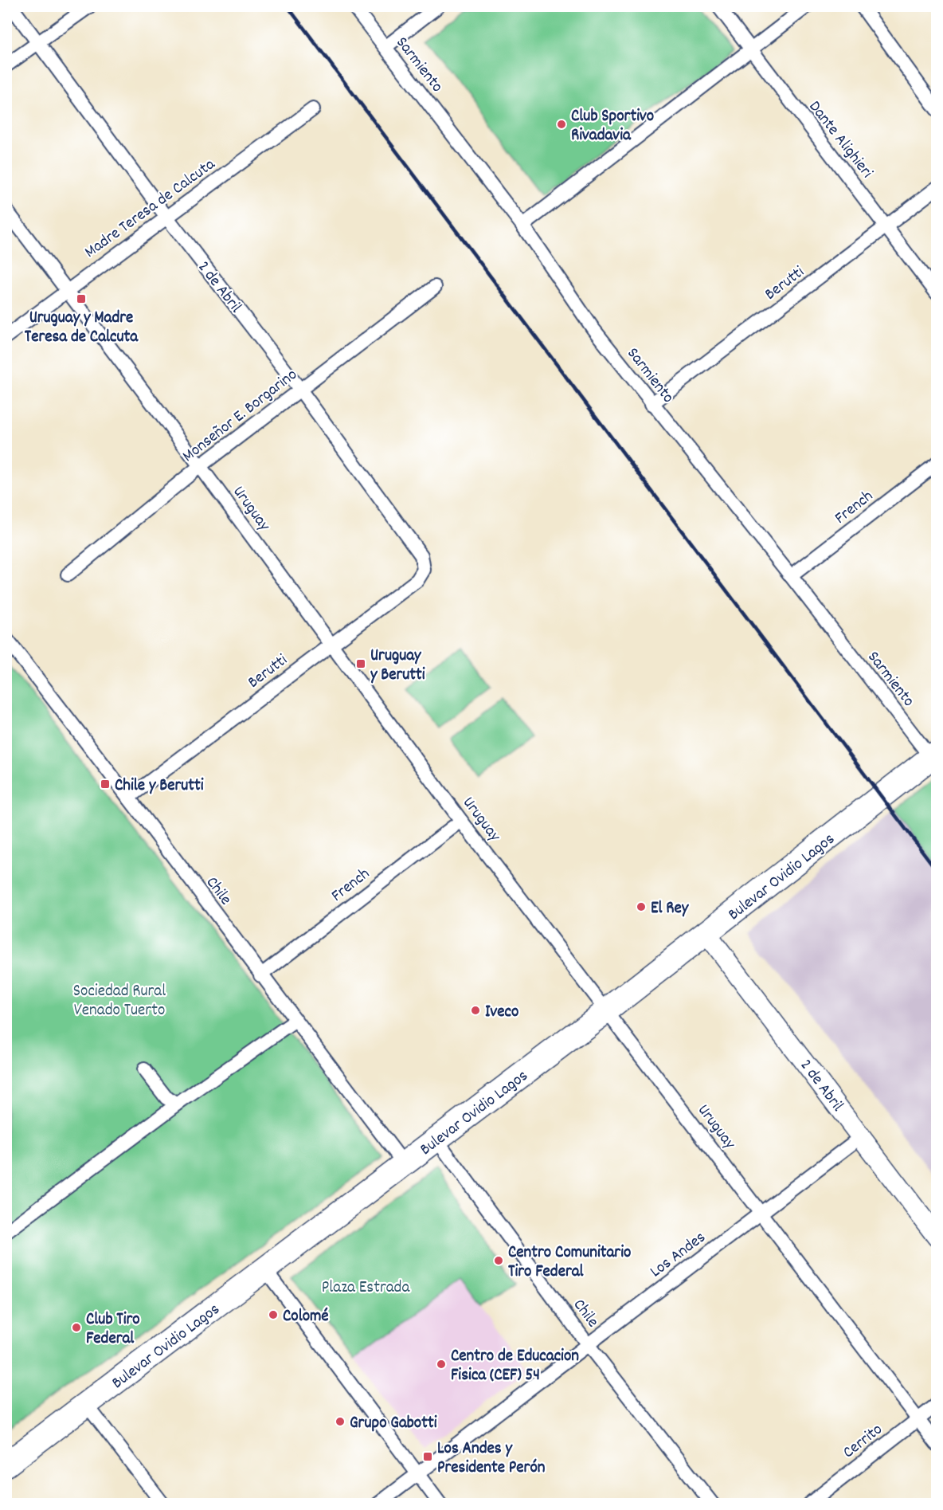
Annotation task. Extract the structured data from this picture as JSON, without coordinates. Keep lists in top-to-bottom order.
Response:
{
  "streets": {
    "highway": ["Bulevar Ovidio Lagos"],
    "main road": ["2 de Abril"],
    "street": [
      "Sarmiento",
      "Dante Alighieri",
      "Madre Teresa de Calcuta",
      "Berutti",
      "Monseñor E. Borgarino",
      "French",
      "Uruguay",
      "Chile",
      "Los Andes",
      "Cerrito"
    ]
  },
  "crossings": [
    ["Sarmiento", "Berutti"],
    ["Sarmiento", "French"],
    ["Sarmiento", "Bulevar Ovidio Lagos"],
    ["Dante Alighieri", "Berutti"],
    ["Madre Teresa de Calcuta", "2 de Abril"],
    ["Madre Teresa de Calcuta", "Uruguay"],
    ["Berutti", "2 de Abril"],
    ["Berutti", "Uruguay"],
    ["Berutti", "Chile"],
    ["2 de Abril", "Monseñor E. Borgarino"],
    ["2 de Abril", "Bulevar Ovidio Lagos"],
    ["2 de Abril", "Los Andes"],
    ["Monseñor E. Borgarino", "Uruguay"],
    ["French", "Uruguay"],
    ["French", "Chile"],
    ["Uruguay", "Bulevar Ovidio Lagos"],
    ["Uruguay", "Los Andes"],
    ["Uruguay", "Cerrito"],
    ["Bulevar Ovidio Lagos", "Chile"],
    ["Chile", "Los Andes"]
  ],
  "parks": ["Sociedad Rural Venado Tuerto", "Plaza Estrada"],
  "places": {
    "other": [
      "Club Sportivo Rivadavia",
      "El Rey",
      "Iveco",
      "Centro Comunitario Tiro Federal",
      "Colomé",
      "Club Tiro Federal",
      "Centro de Educacion Fisica (CEF) 54",
      "Grupo Gabotti"
    ],
    "transit": [
      "Uruguay y Madre Teresa de Calcuta",
      "Uruguay y Berutti",
      "Chile y Berutti",
      "Los Andes y Presidente Perón"
    ]
  }
}
